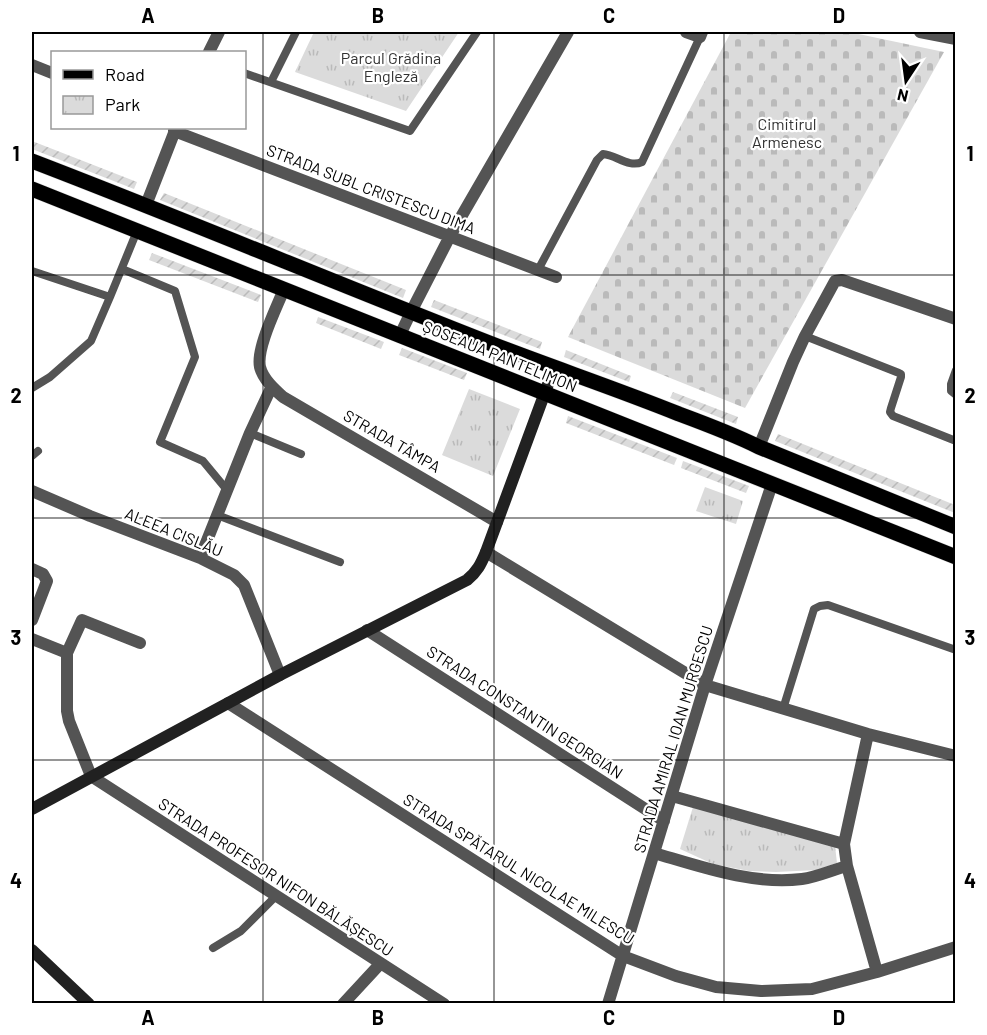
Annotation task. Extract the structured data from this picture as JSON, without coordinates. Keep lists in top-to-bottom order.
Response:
{
  "streets": {
    "main road": ["ȘOSEAUA PANTELIMON"],
    "street": [
      "STRADA SUBL CRISTESCU DIMA",
      "STRADA TÂMPA",
      "ALEEA CISLĂU",
      "STRADA CONSTANTIN GEORGIAN",
      "STRADA AMIRAL IOAN MURGESCU",
      "STRADA SPĂTARUL NICOLAE MILESCU",
      "STRADA PROFESOR NIFON BĂLĂȘESCU"
    ]
  },
  "crossings": [
    ["ȘOSEAUA PANTELIMON", "STRADA AMIRAL IOAN MURGESCU"],
    ["STRADA CONSTANTIN GEORGIAN", "STRADA AMIRAL IOAN MURGESCU"],
    ["STRADA AMIRAL IOAN MURGESCU", "STRADA SPĂTARUL NICOLAE MILESCU"]
  ],
  "parks": ["Parcul Grădina Engleză", "Cimitirul Armenesc"],
  "legend": ["Road", "Park"],
  "north": "bottom",
  "grid": {
    "columns": [
      "A",
      "B",
      "C",
      "D"
    ],
    "rows": [
      "1",
      "2",
      "3",
      "4"
    ]
  }
}
